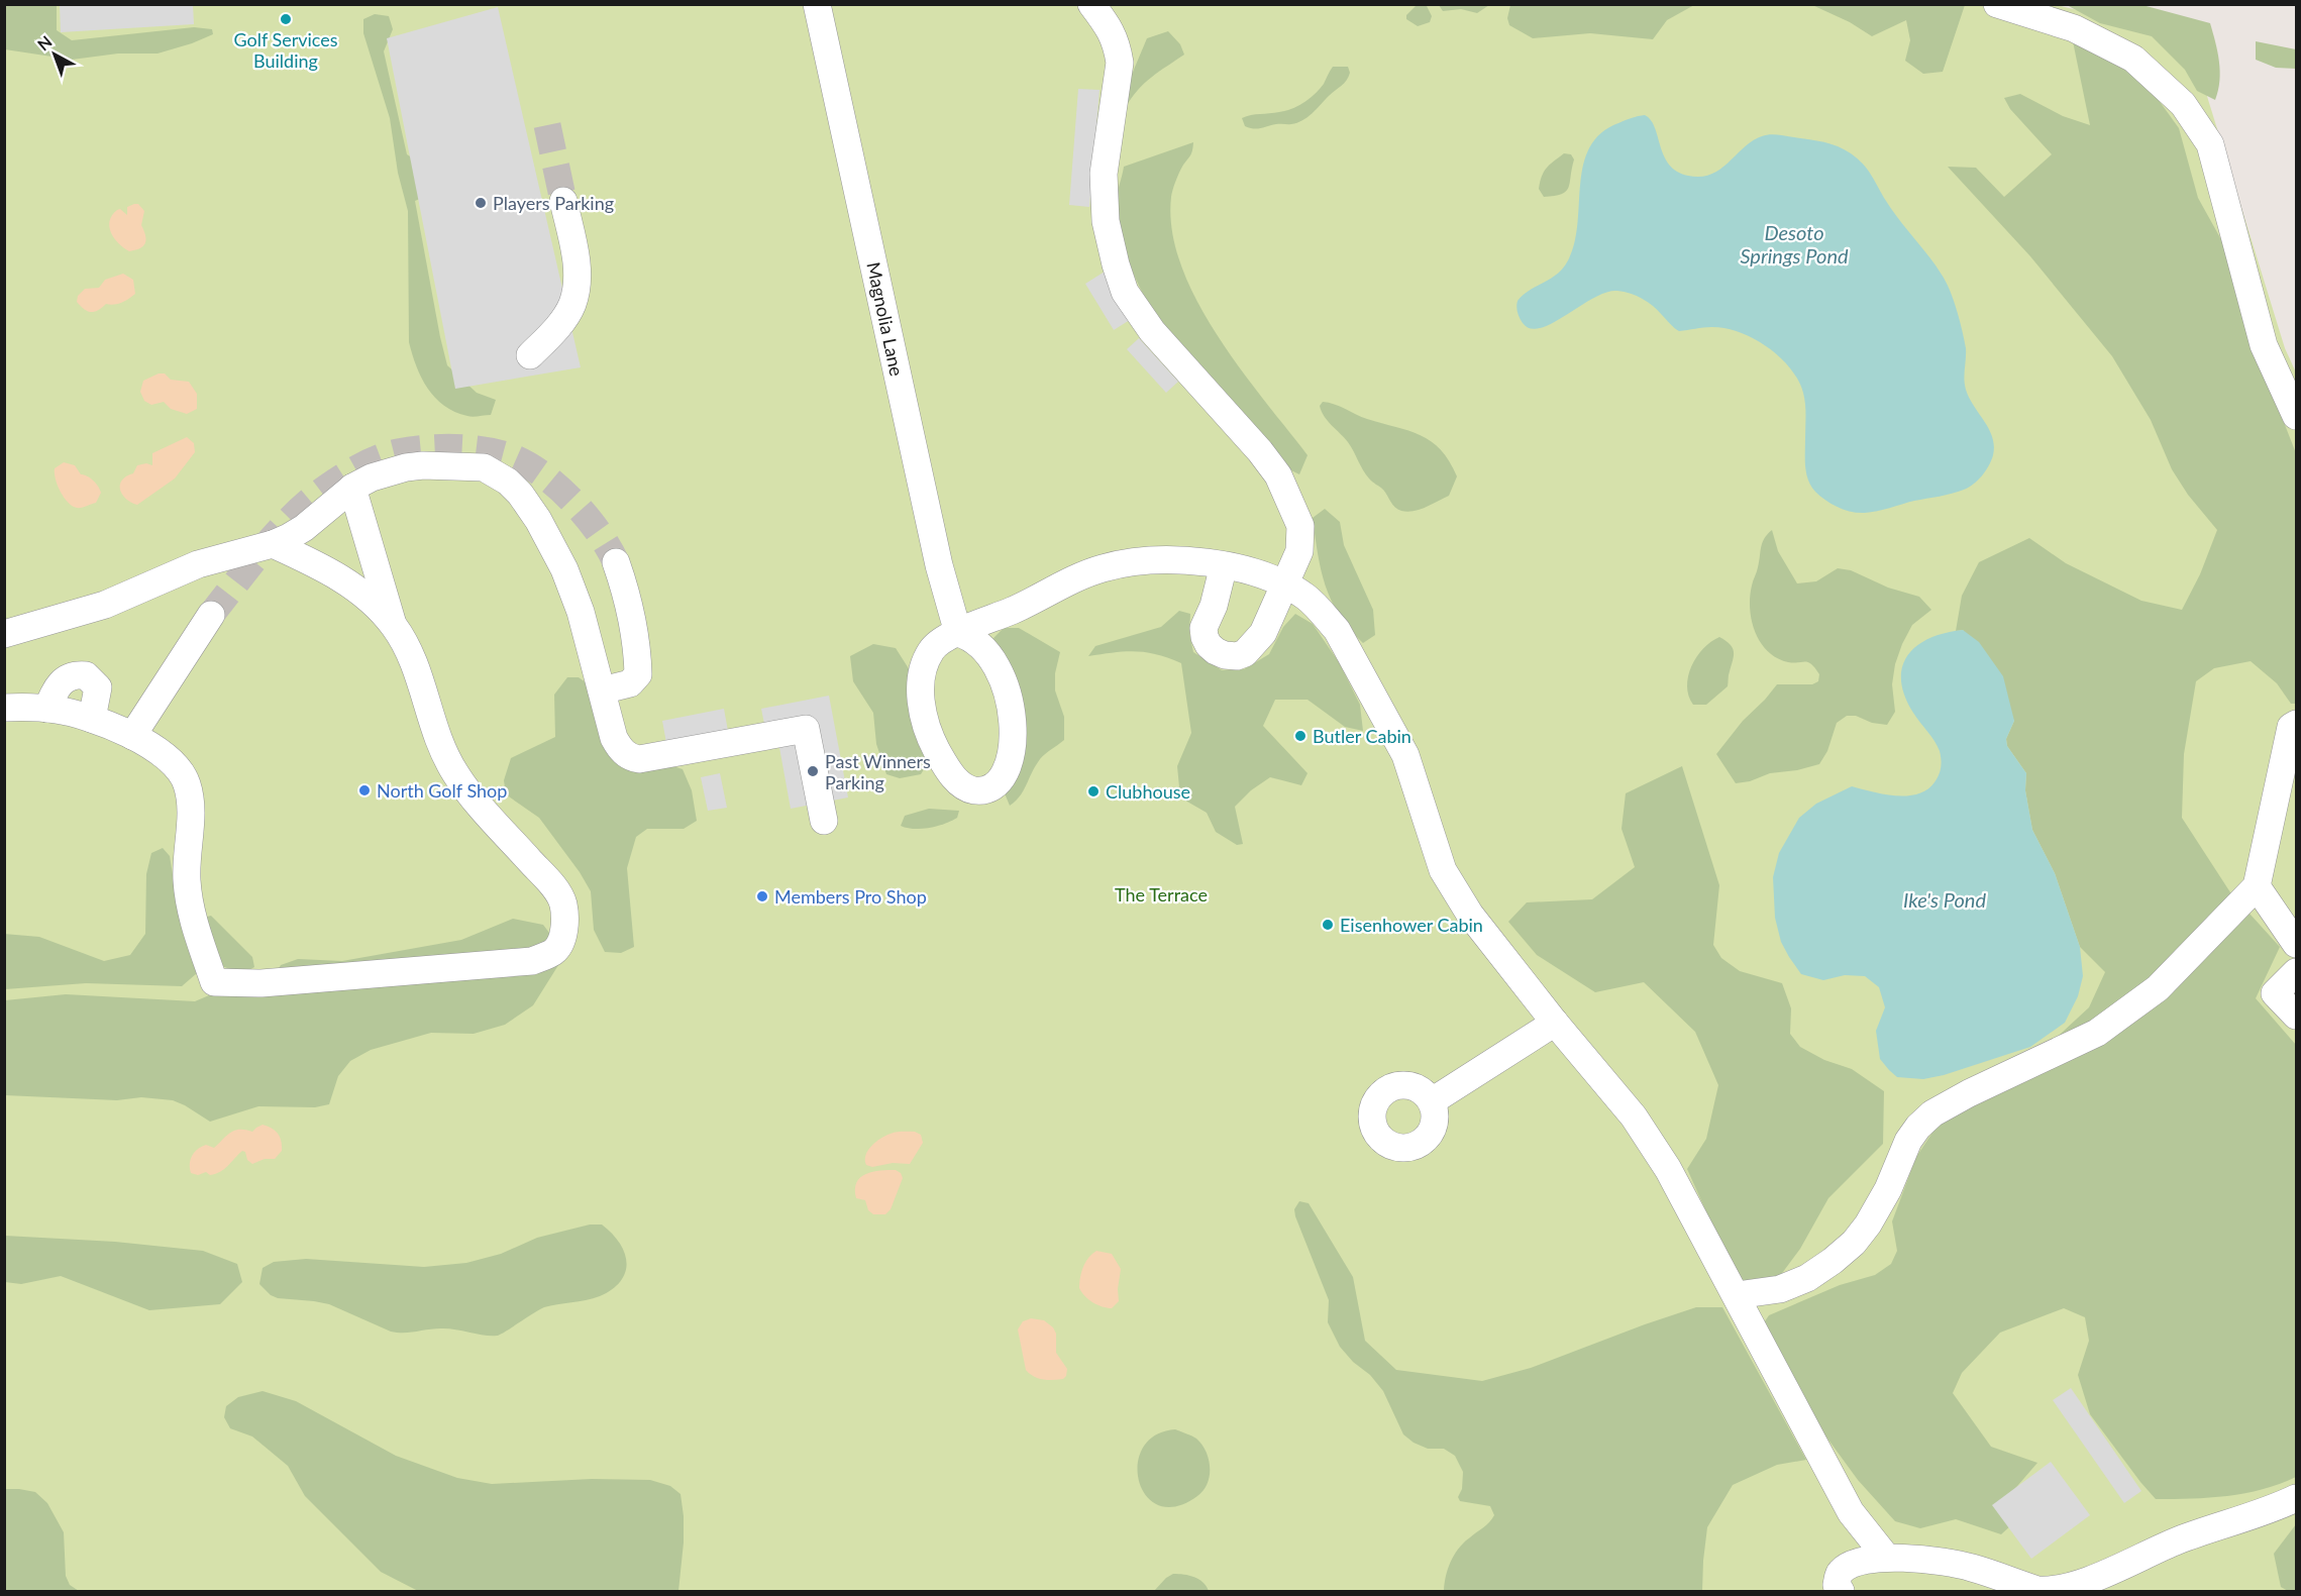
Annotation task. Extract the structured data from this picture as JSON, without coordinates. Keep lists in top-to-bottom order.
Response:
{
  "streets": {
    "street": ["Magnolia Lane"]
  },
  "water": ["Desoto Springs Pond", "Ike's Pond"],
  "parks": ["The Terrace"],
  "places": [
    "Golf Services Building",
    "Players Parking",
    "Butler Cabin",
    "Past Winners Parking",
    "North Golf Shop",
    "Clubhouse",
    "Members Pro Shop",
    "Eisenhower Cabin"
  ],
  "north": "top left"
}
